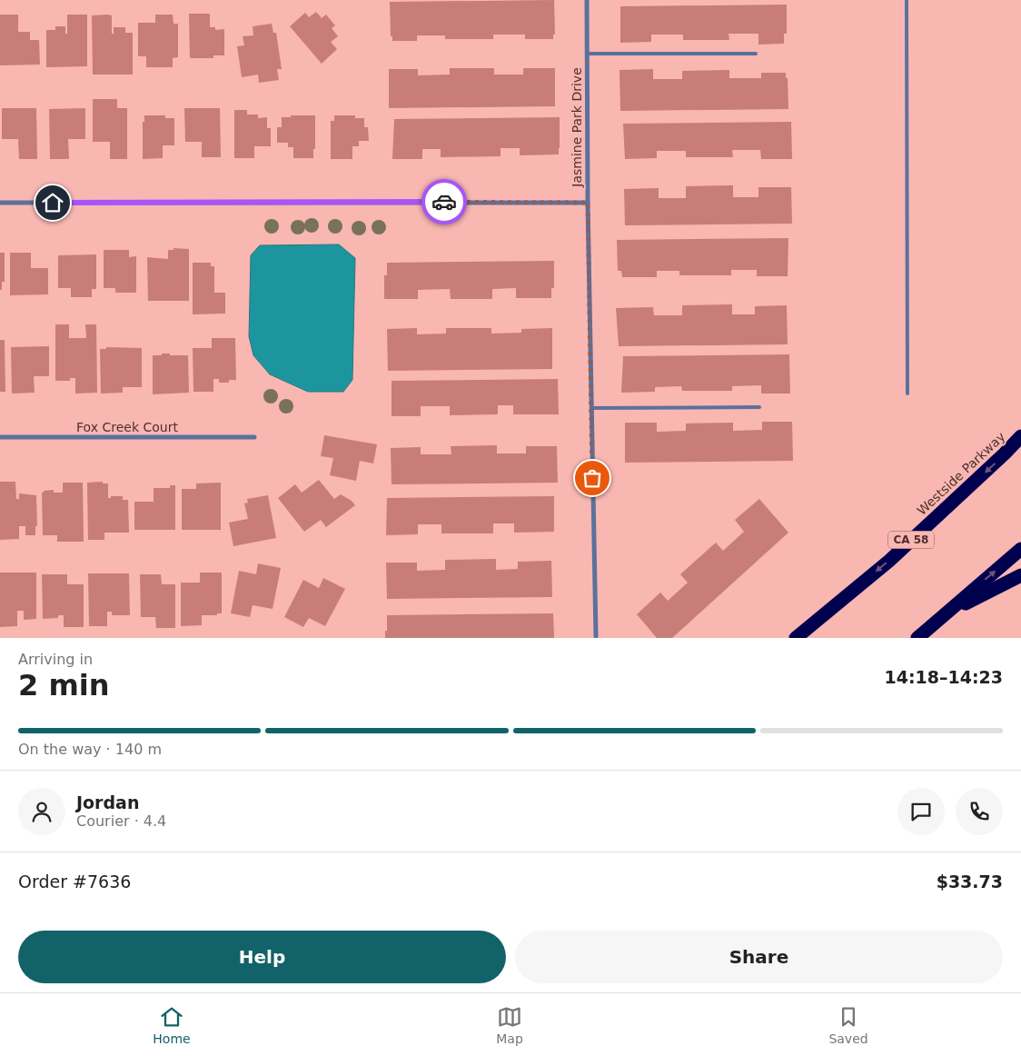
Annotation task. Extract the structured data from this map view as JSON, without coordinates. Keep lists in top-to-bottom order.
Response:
{
  "streets": {
    "highway": ["Westside Parkway", "CA 58"],
    "street": ["Jasmine Park Drive", "Fox Creek Court"]
  },
  "page": {
    "heading": ["2 min", "Arriving in", "14:18–14:23"],
    "panel": [
      "Jordan",
      "Courier · 4.4",
      "Order #7636",
      "$33.73"
    ],
    "bar": "On the way · 140 m",
    "buttons": ["Help", "Share"],
    "tabs": ["Home", "Map", "Saved"]
  }
}
